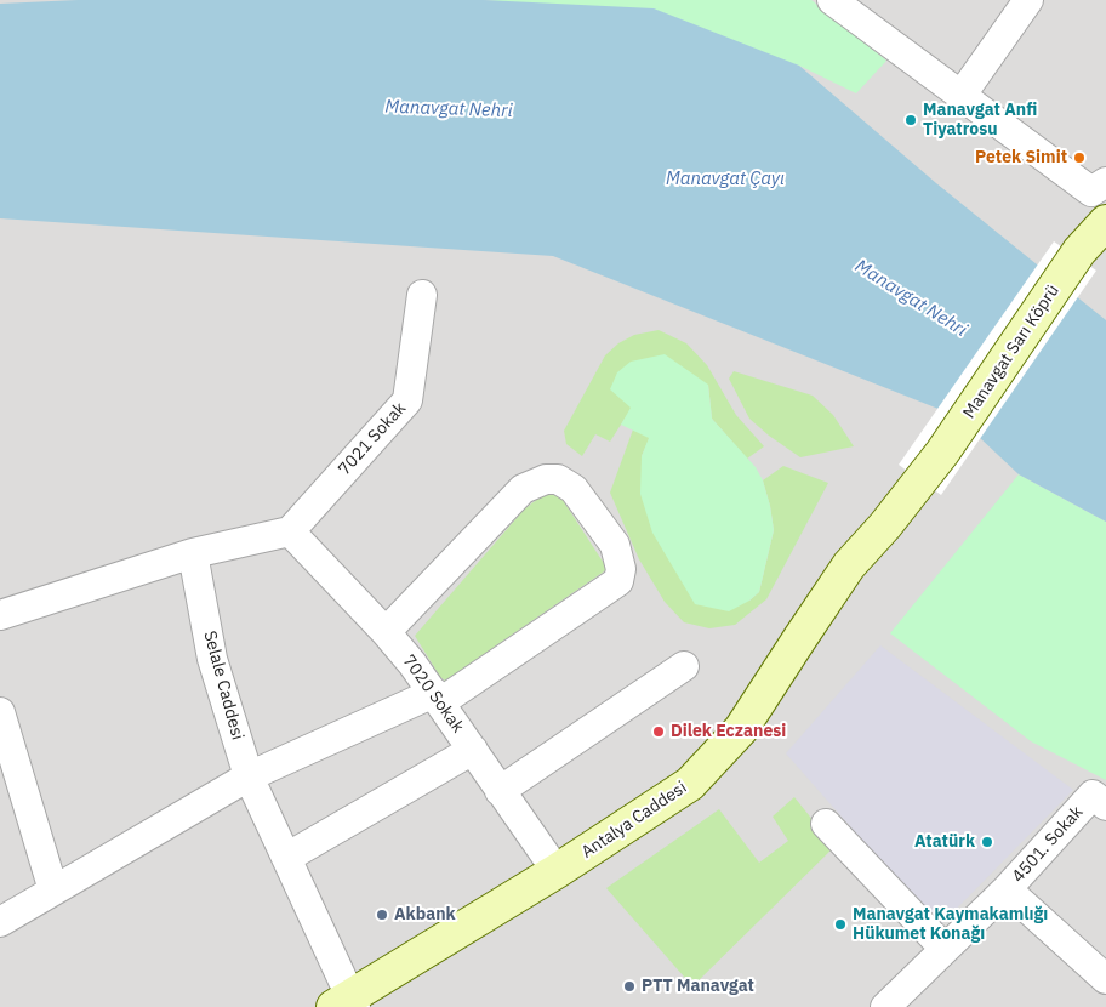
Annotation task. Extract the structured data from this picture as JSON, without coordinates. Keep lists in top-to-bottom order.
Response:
{
  "streets": {
    "main road": ["Manavgat Sarı Köprü", "Antalya Caddesi"],
    "street": [
      "7021 Sokak",
      "Selale Caddesi",
      "7020 Sokak",
      "4501. Sokak"
    ]
  },
  "crossings": [
    ["Manavgat Sarı Köprü", "Antalya Caddesi"],
    ["7021 Sokak", "7020 Sokak"],
    ["Selale Caddesi", "Antalya Caddesi"],
    ["7020 Sokak", "Antalya Caddesi"]
  ],
  "water": ["Manavgat Nehri", "Manavgat Çayı"],
  "places": [
    "Manavgat Anfi Tiyatrosu",
    "Petek Simit",
    "Dilek Eczanesi",
    "Atatürk",
    "Akbank",
    "Manavgat Kaymakamlığı Hükumet Konağı",
    "PTT Manavgat"
  ]
}
